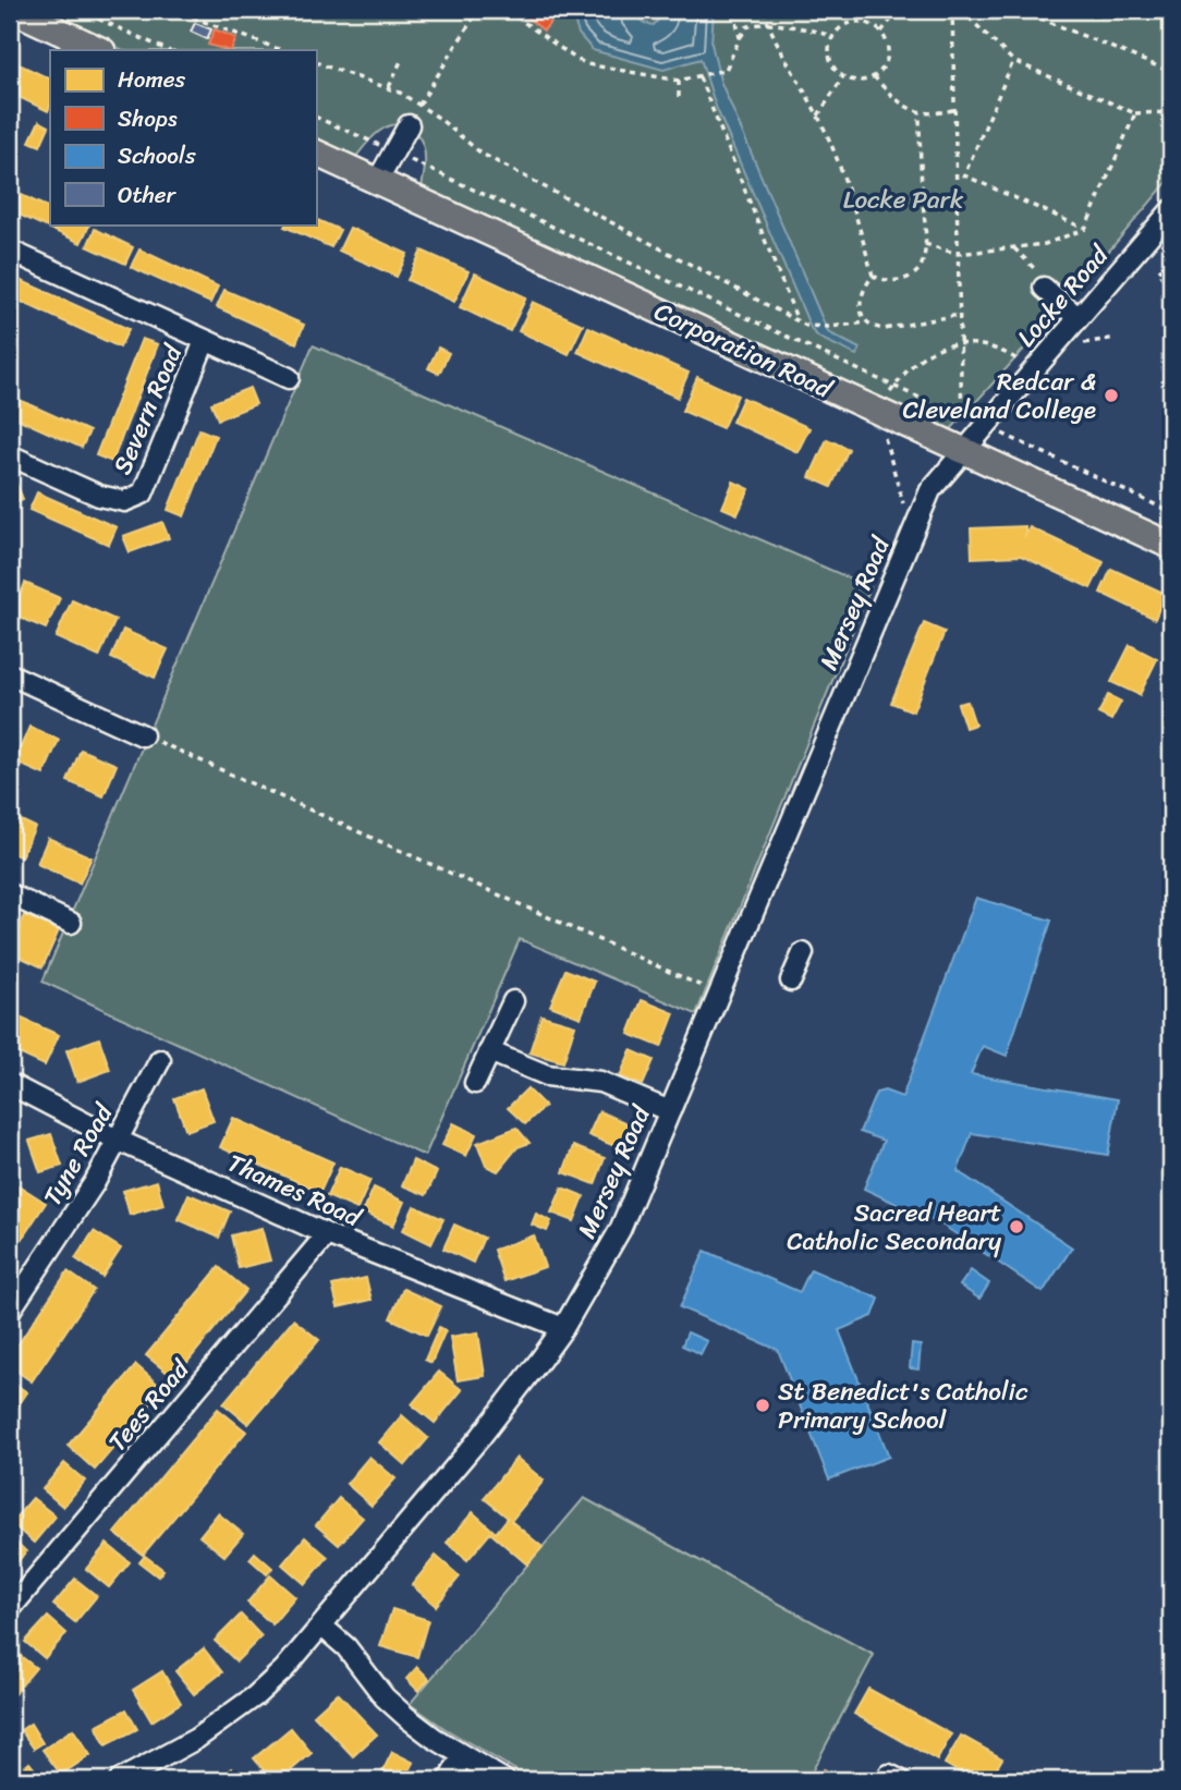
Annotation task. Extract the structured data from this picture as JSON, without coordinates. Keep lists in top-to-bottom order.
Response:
{
  "streets": {
    "main road": ["Corporation Road"],
    "street": [
      "Locke Road",
      "Severn Road",
      "Mersey Road",
      "Tyne Road",
      "Thames Road",
      "Tees Road"
    ]
  },
  "crossings": [
    ["Locke Road", "Corporation Road"],
    ["Locke Road", "Mersey Road"],
    ["Corporation Road", "Mersey Road"],
    ["Mersey Road", "Thames Road"],
    ["Tyne Road", "Thames Road"],
    ["Thames Road", "Tees Road"]
  ],
  "parks": ["Locke Park"],
  "places": ["Redcar & Cleveland College", "Sacred Heart Catholic Secondary", "St Benedict's Catholic Primary School"],
  "legend": [
    "Homes",
    "Shops",
    "Schools",
    "Other"
  ]
}
